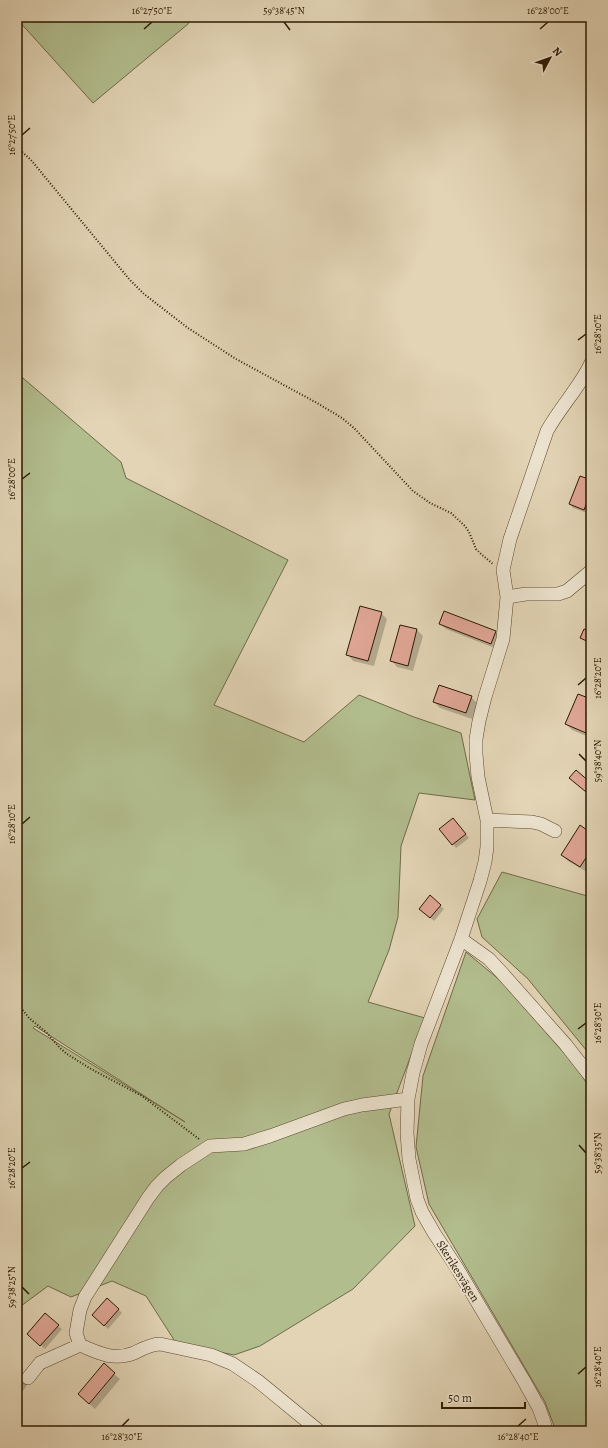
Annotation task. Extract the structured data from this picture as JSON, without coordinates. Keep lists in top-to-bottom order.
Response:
{
  "streets": {
    "street": ["Skerikesvägen"]
  },
  "scale_bar": "50 m",
  "north": "top right",
  "coordinates": [
    "16°27'50\"E",
    "59°38'45\"N",
    "16°28'00\"E",
    "16°28'10\"E",
    "16°28'20\"E",
    "59°38'40\"N",
    "16°28'30\"E",
    "59°38'35\"N",
    "59°38'25\"N",
    "16°28'40\"E"
  ]
}
